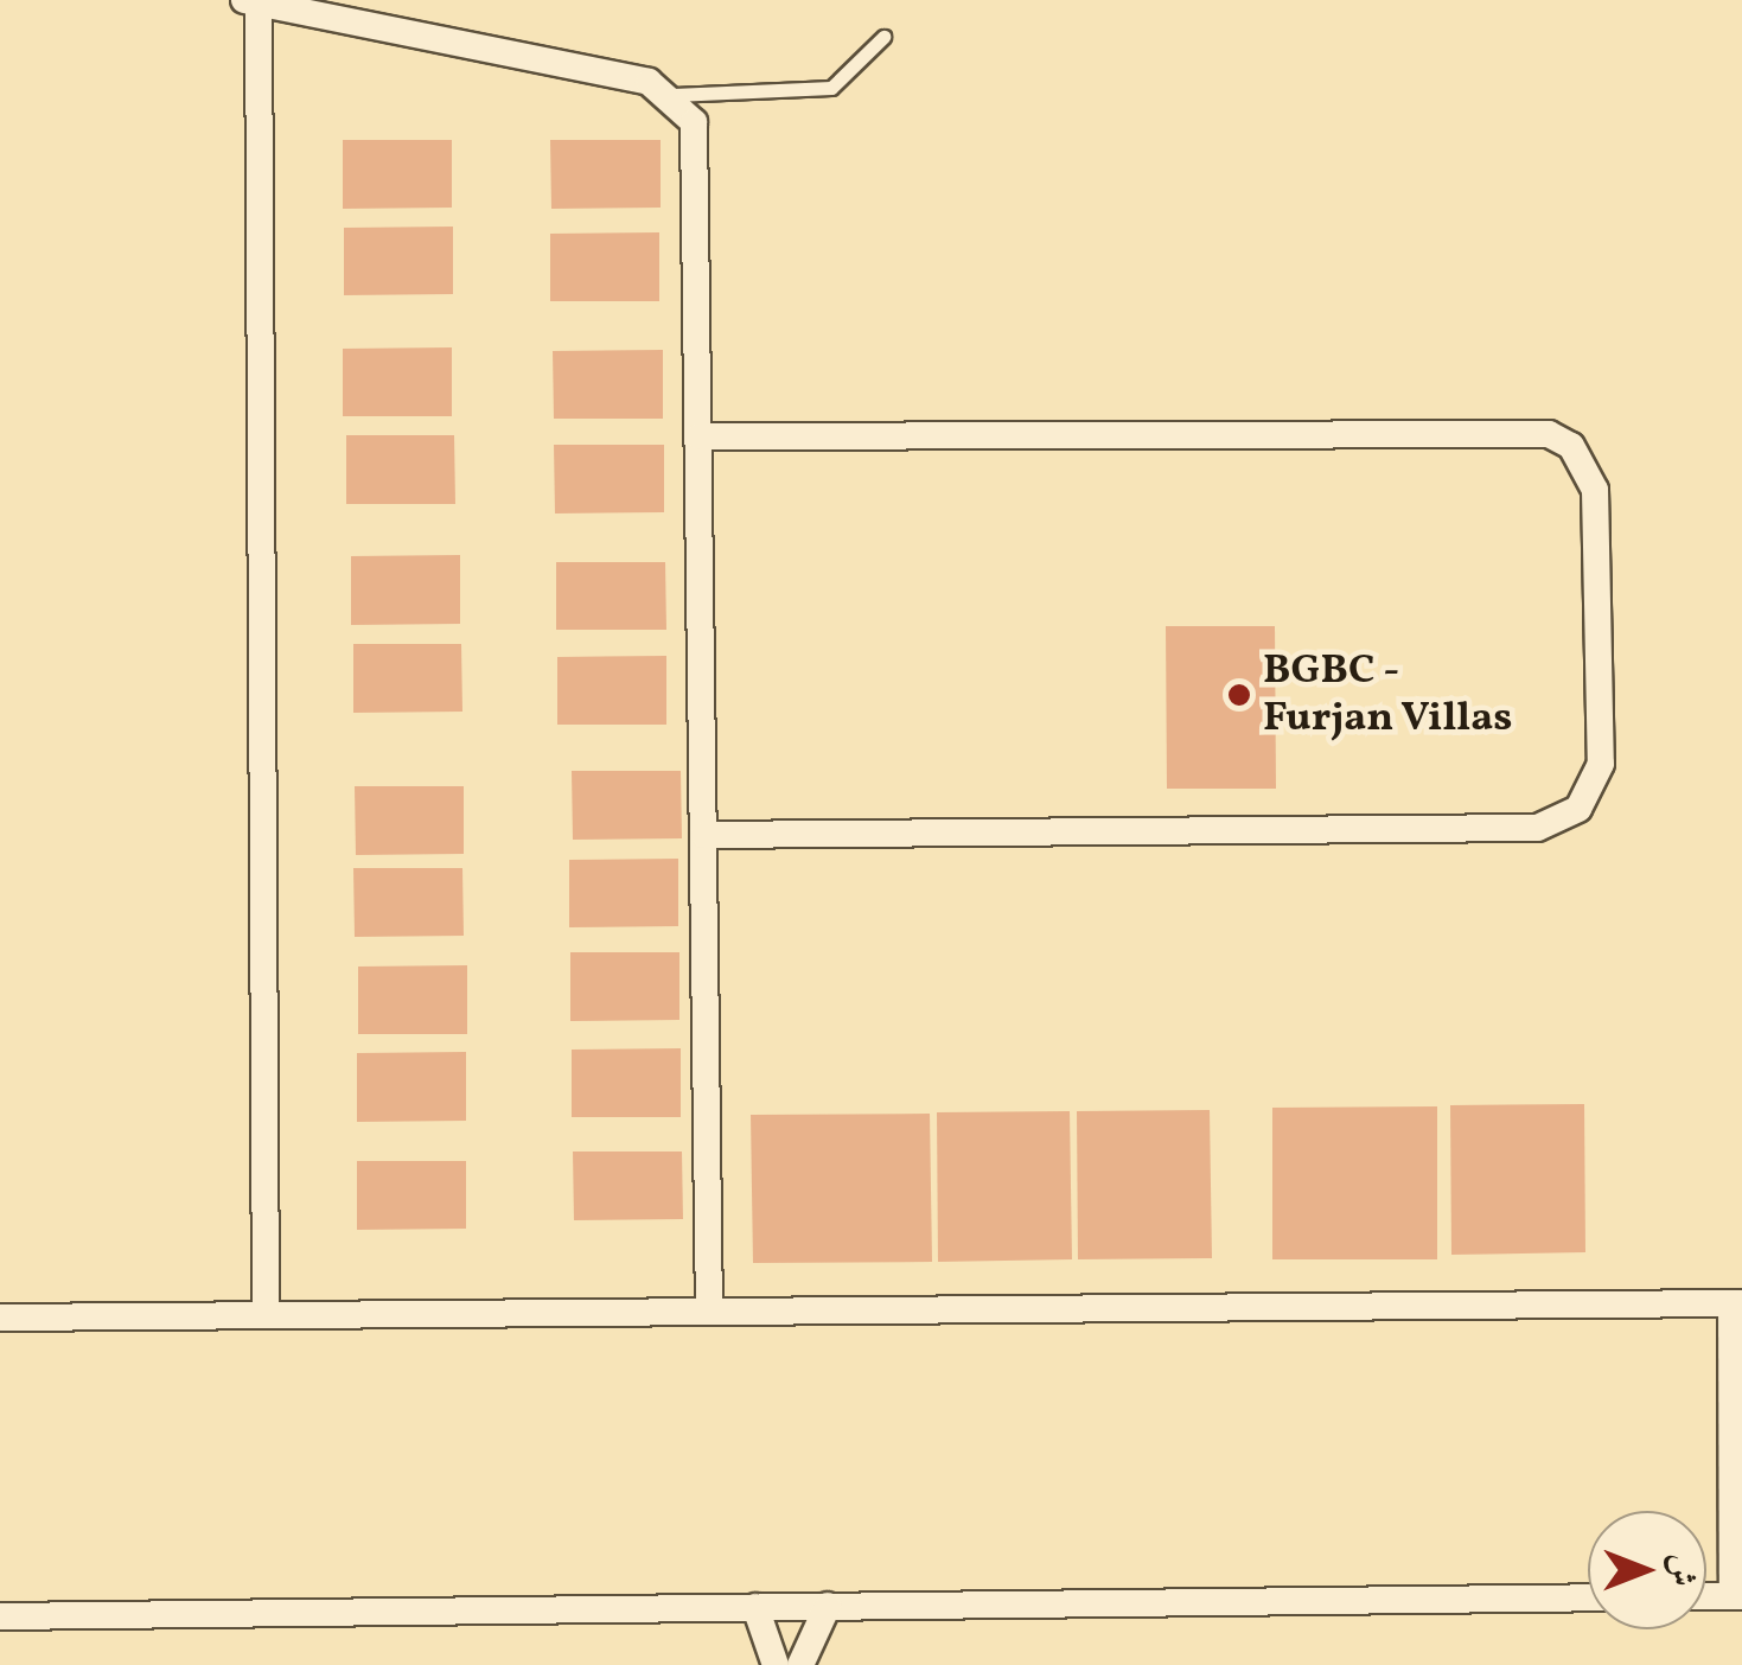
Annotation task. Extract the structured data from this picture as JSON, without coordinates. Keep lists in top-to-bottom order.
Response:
{
  "places": ["BGBC - Furjan Villas"],
  "north": "right"
}
